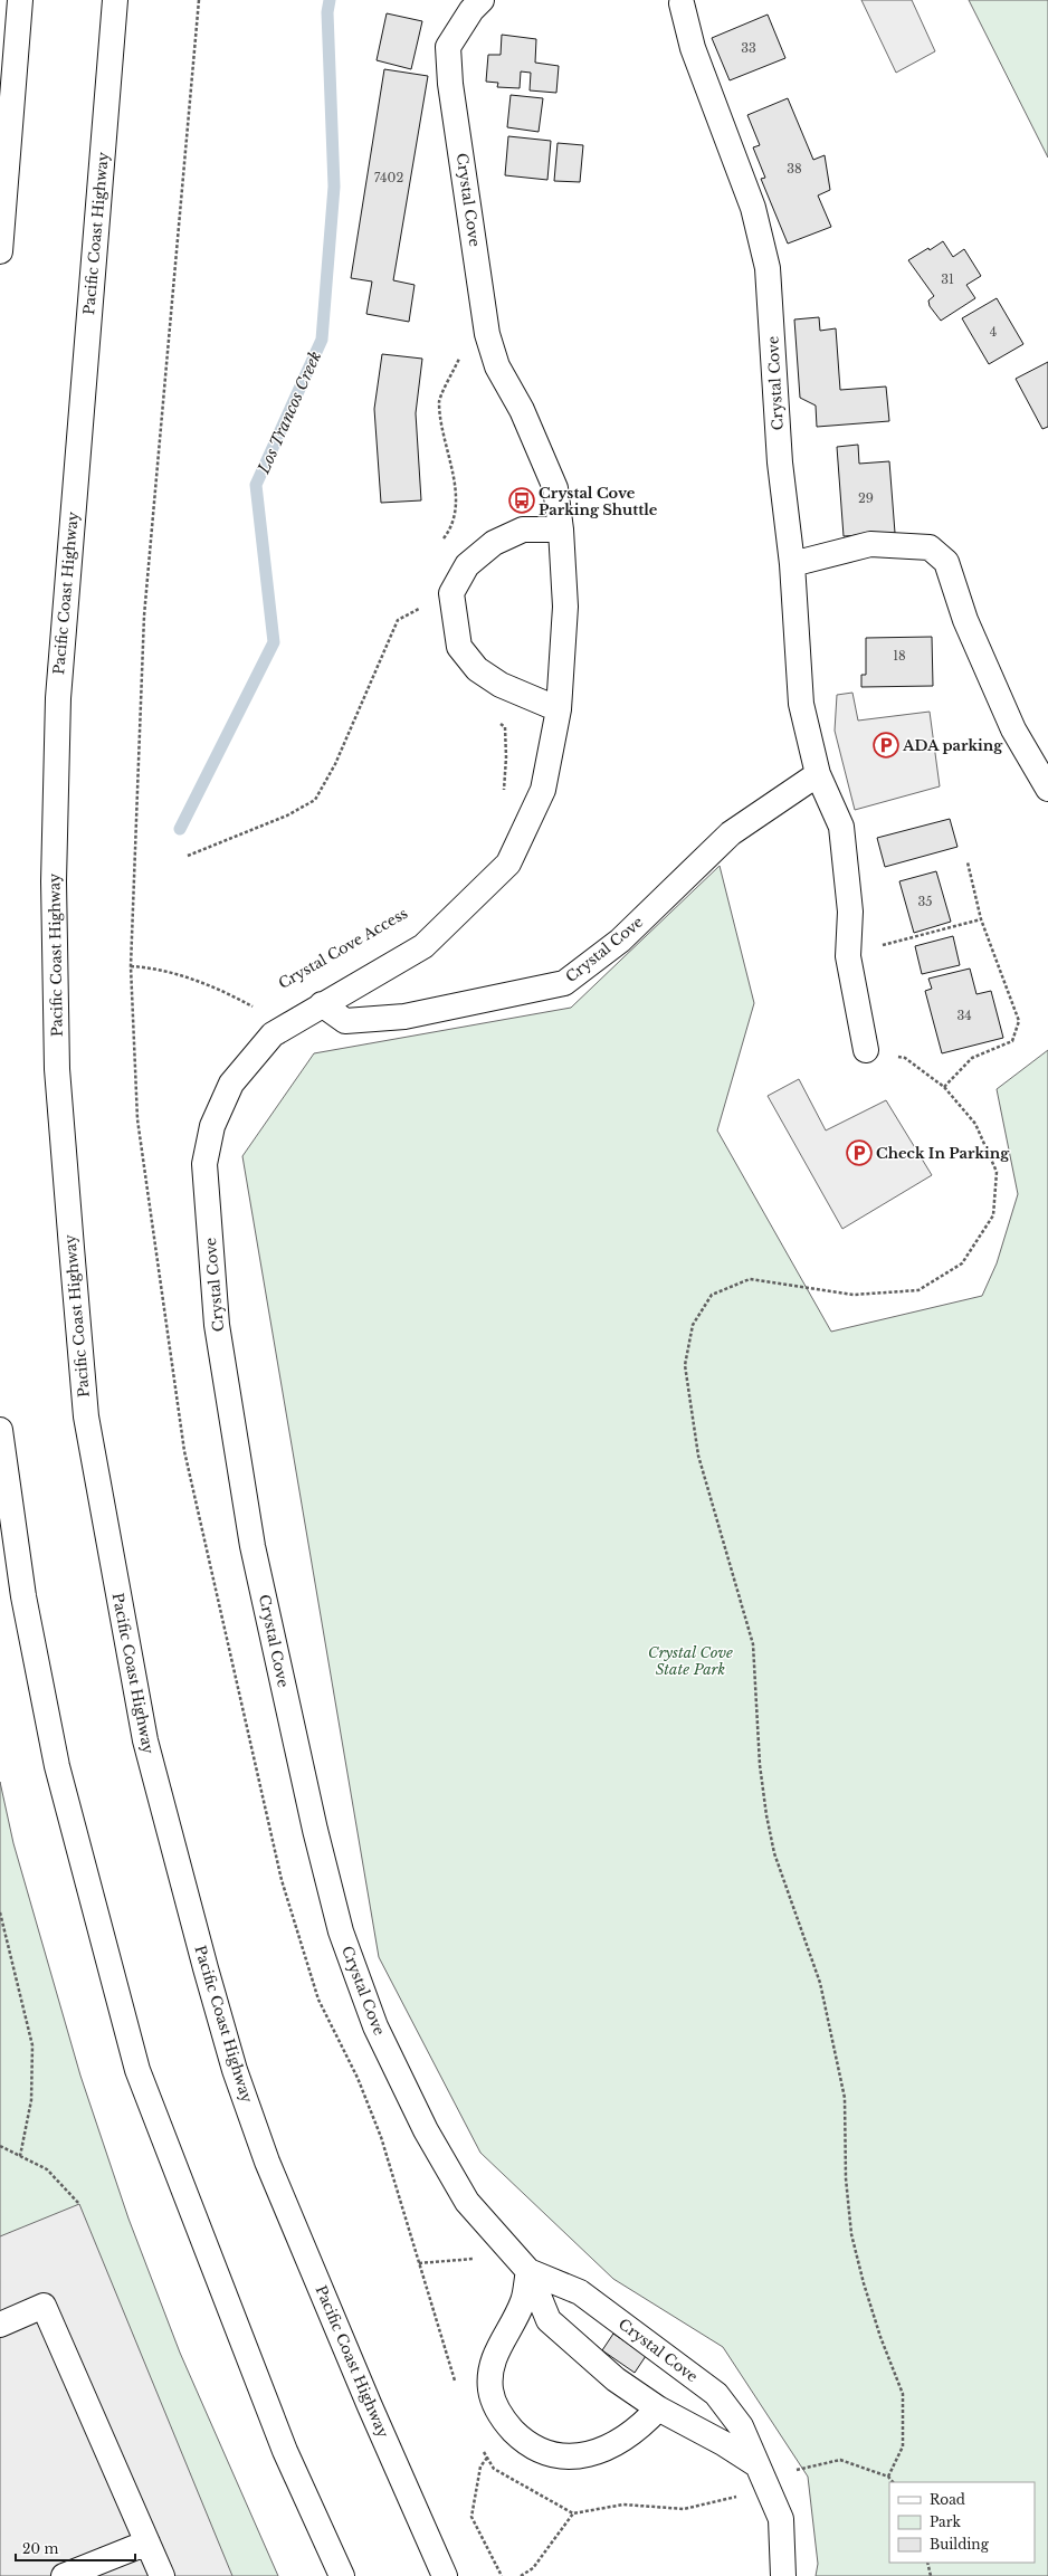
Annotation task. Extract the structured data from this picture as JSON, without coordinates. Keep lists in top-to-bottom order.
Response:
{
  "streets": {
    "main road": ["Crystal Cove", "Pacific Coast Highway"]
  },
  "water": ["Los Trancos Creek"],
  "parks": ["Crystal Cove State Park"],
  "places": {
    "bus stop": ["Crystal Cove Parking Shuttle"],
    "parking": ["ADA parking", "Check In Parking"]
  },
  "house_numbers": [
    "33",
    "38",
    "7402",
    "31",
    "4",
    "29",
    "18",
    "35",
    "34"
  ],
  "legend": ["Road", "Park", "Building"],
  "scale_bar": "20 m"
}
